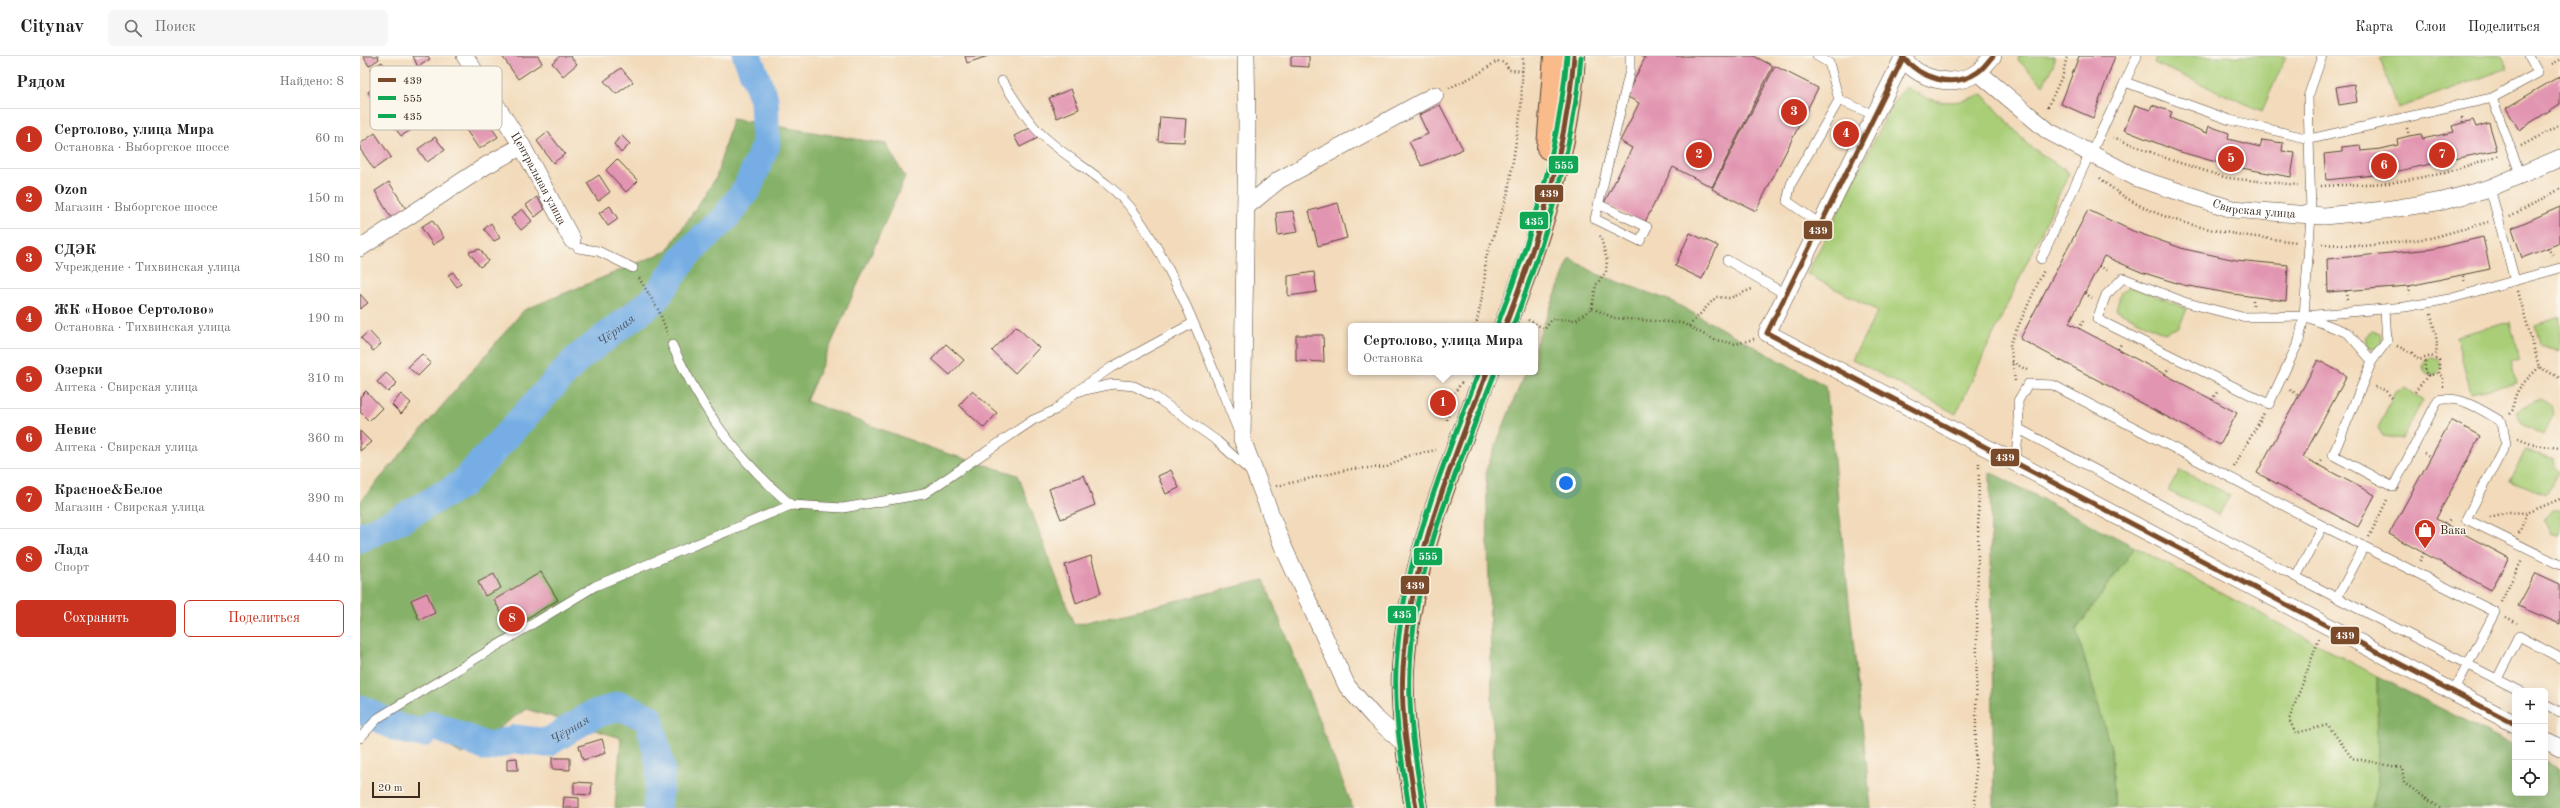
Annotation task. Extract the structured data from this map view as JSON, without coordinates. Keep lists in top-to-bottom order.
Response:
{
  "streets": {
    "street": ["Центральная улица", "Свирская улица"]
  },
  "water": ["Чёрная"],
  "places": {
    "shop": ["Вака"]
  },
  "lines": ["transit line 439", "transit line 435", "transit line 555"],
  "legend": ["439", "555", "435"],
  "scale_bar": "20 m",
  "page": {
    "header": "Citynav",
    "search": "Поиск",
    "nav": ["Карта", "Слои", "Поделиться"],
    "heading": ["Рядом", "Найдено: 8"],
    "pins": [
      "3",
      "4",
      "2",
      "7",
      "5",
      "6",
      "1",
      "8"
    ],
    "list": [
      {
        "mark": "1",
        "name": "Сертолово, улица Мира",
        "note": "Остановка · Выборгское шоссе",
        "value": "60 m"
      },
      {
        "mark": "2",
        "name": "Ozon",
        "note": "Магазин · Выборгское шоссе",
        "value": "150 m"
      },
      {
        "mark": "3",
        "name": "СДЭК",
        "note": "Учреждение · Тихвинская улица",
        "value": "180 m"
      },
      {
        "mark": "4",
        "name": "ЖК «Новое Сертолово»",
        "note": "Остановка · Тихвинская улица",
        "value": "190 m"
      },
      {
        "mark": "5",
        "name": "Озерки",
        "note": "Аптека · Свирская улица",
        "value": "310 m"
      },
      {
        "mark": "6",
        "name": "Невис",
        "note": "Аптека · Свирская улица",
        "value": "360 m"
      },
      {
        "mark": "7",
        "name": "Красное&Белое",
        "note": "Магазин · Свирская улица",
        "value": "390 m"
      },
      {
        "mark": "8",
        "name": "Лада",
        "note": "Спорт",
        "value": "440 m"
      }
    ],
    "popup": ["Сертолово, улица Мира", "Остановка"],
    "buttons": ["Сохранить", "Поделиться"],
    "map_buttons": ["+", "−"],
    "scale": "20 m"
  }
}
